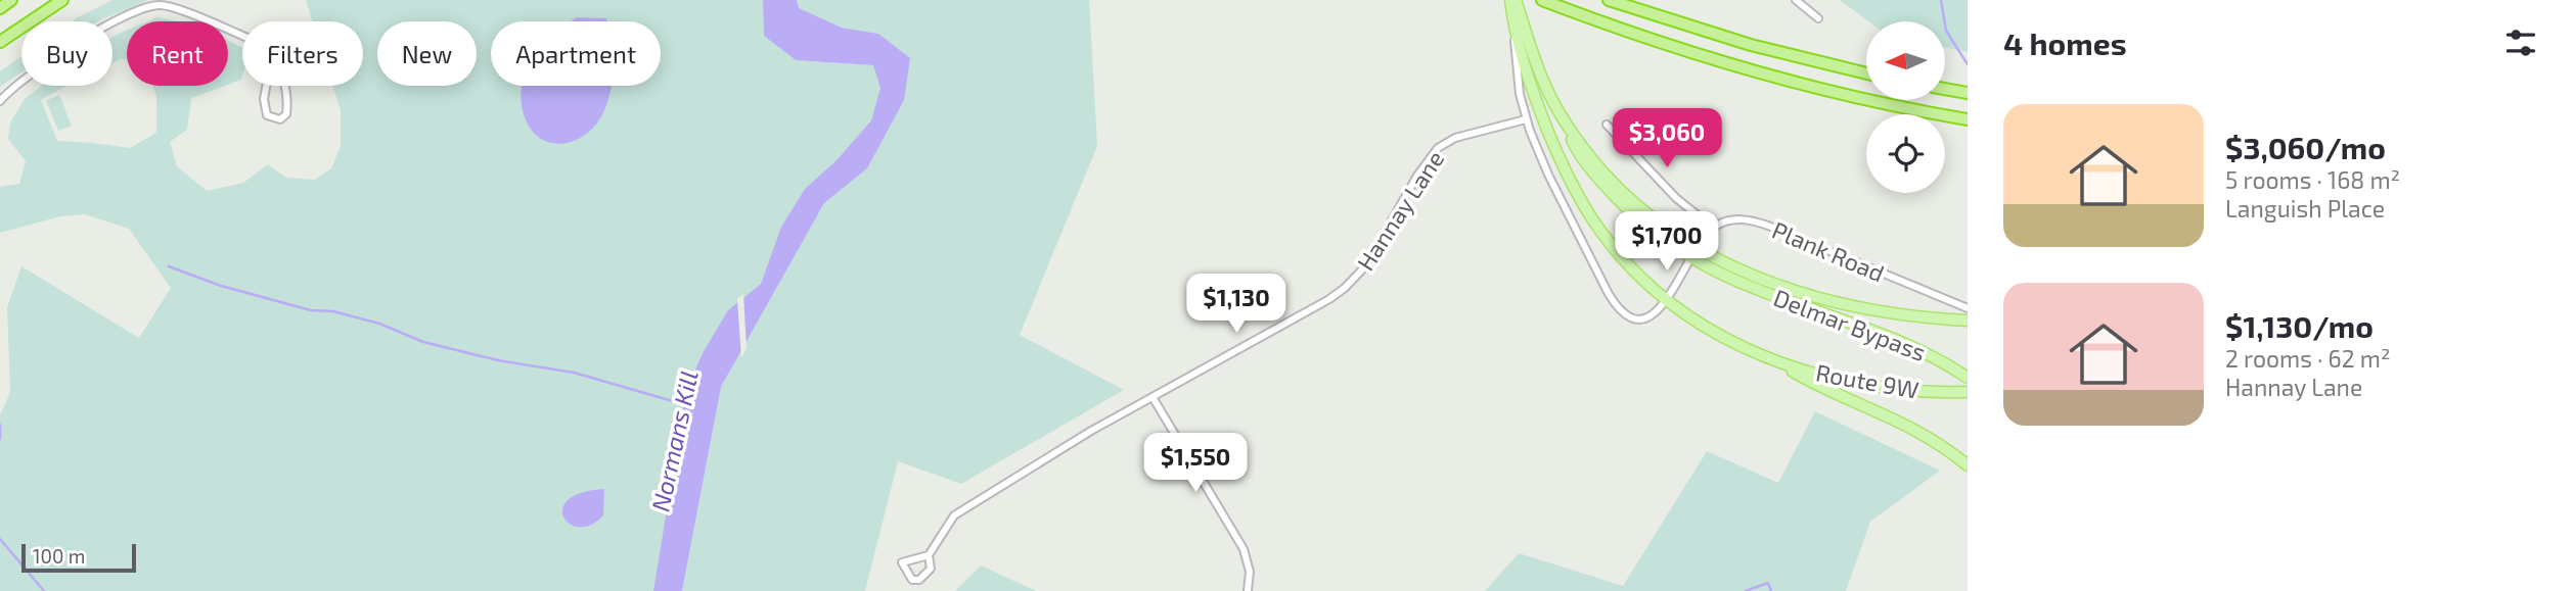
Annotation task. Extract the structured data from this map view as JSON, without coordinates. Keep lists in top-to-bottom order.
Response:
{
  "streets": {
    "main road": ["Delmar Bypass", "Route 9W"],
    "street": ["Hannay Lane", "Plank Road"]
  },
  "water": ["Normans Kill"],
  "scale_bar": "100 m",
  "north": "left",
  "page": {
    "heading": "4 homes",
    "chip": [
      "Buy",
      "Rent",
      "Filters",
      "New",
      "Apartment"
    ],
    "list": [
      {
        "name": "$3,060/mo",
        "note": "5 rooms · 168 m² · Languish Place"
      },
      {
        "name": "$1,130/mo",
        "note": "2 rooms · 62 m² · Hannay Lane"
      }
    ],
    "price": [
      "$3,060",
      "$1,700",
      "$1,130",
      "$1,550"
    ],
    "scale": "100 m"
  }
}
